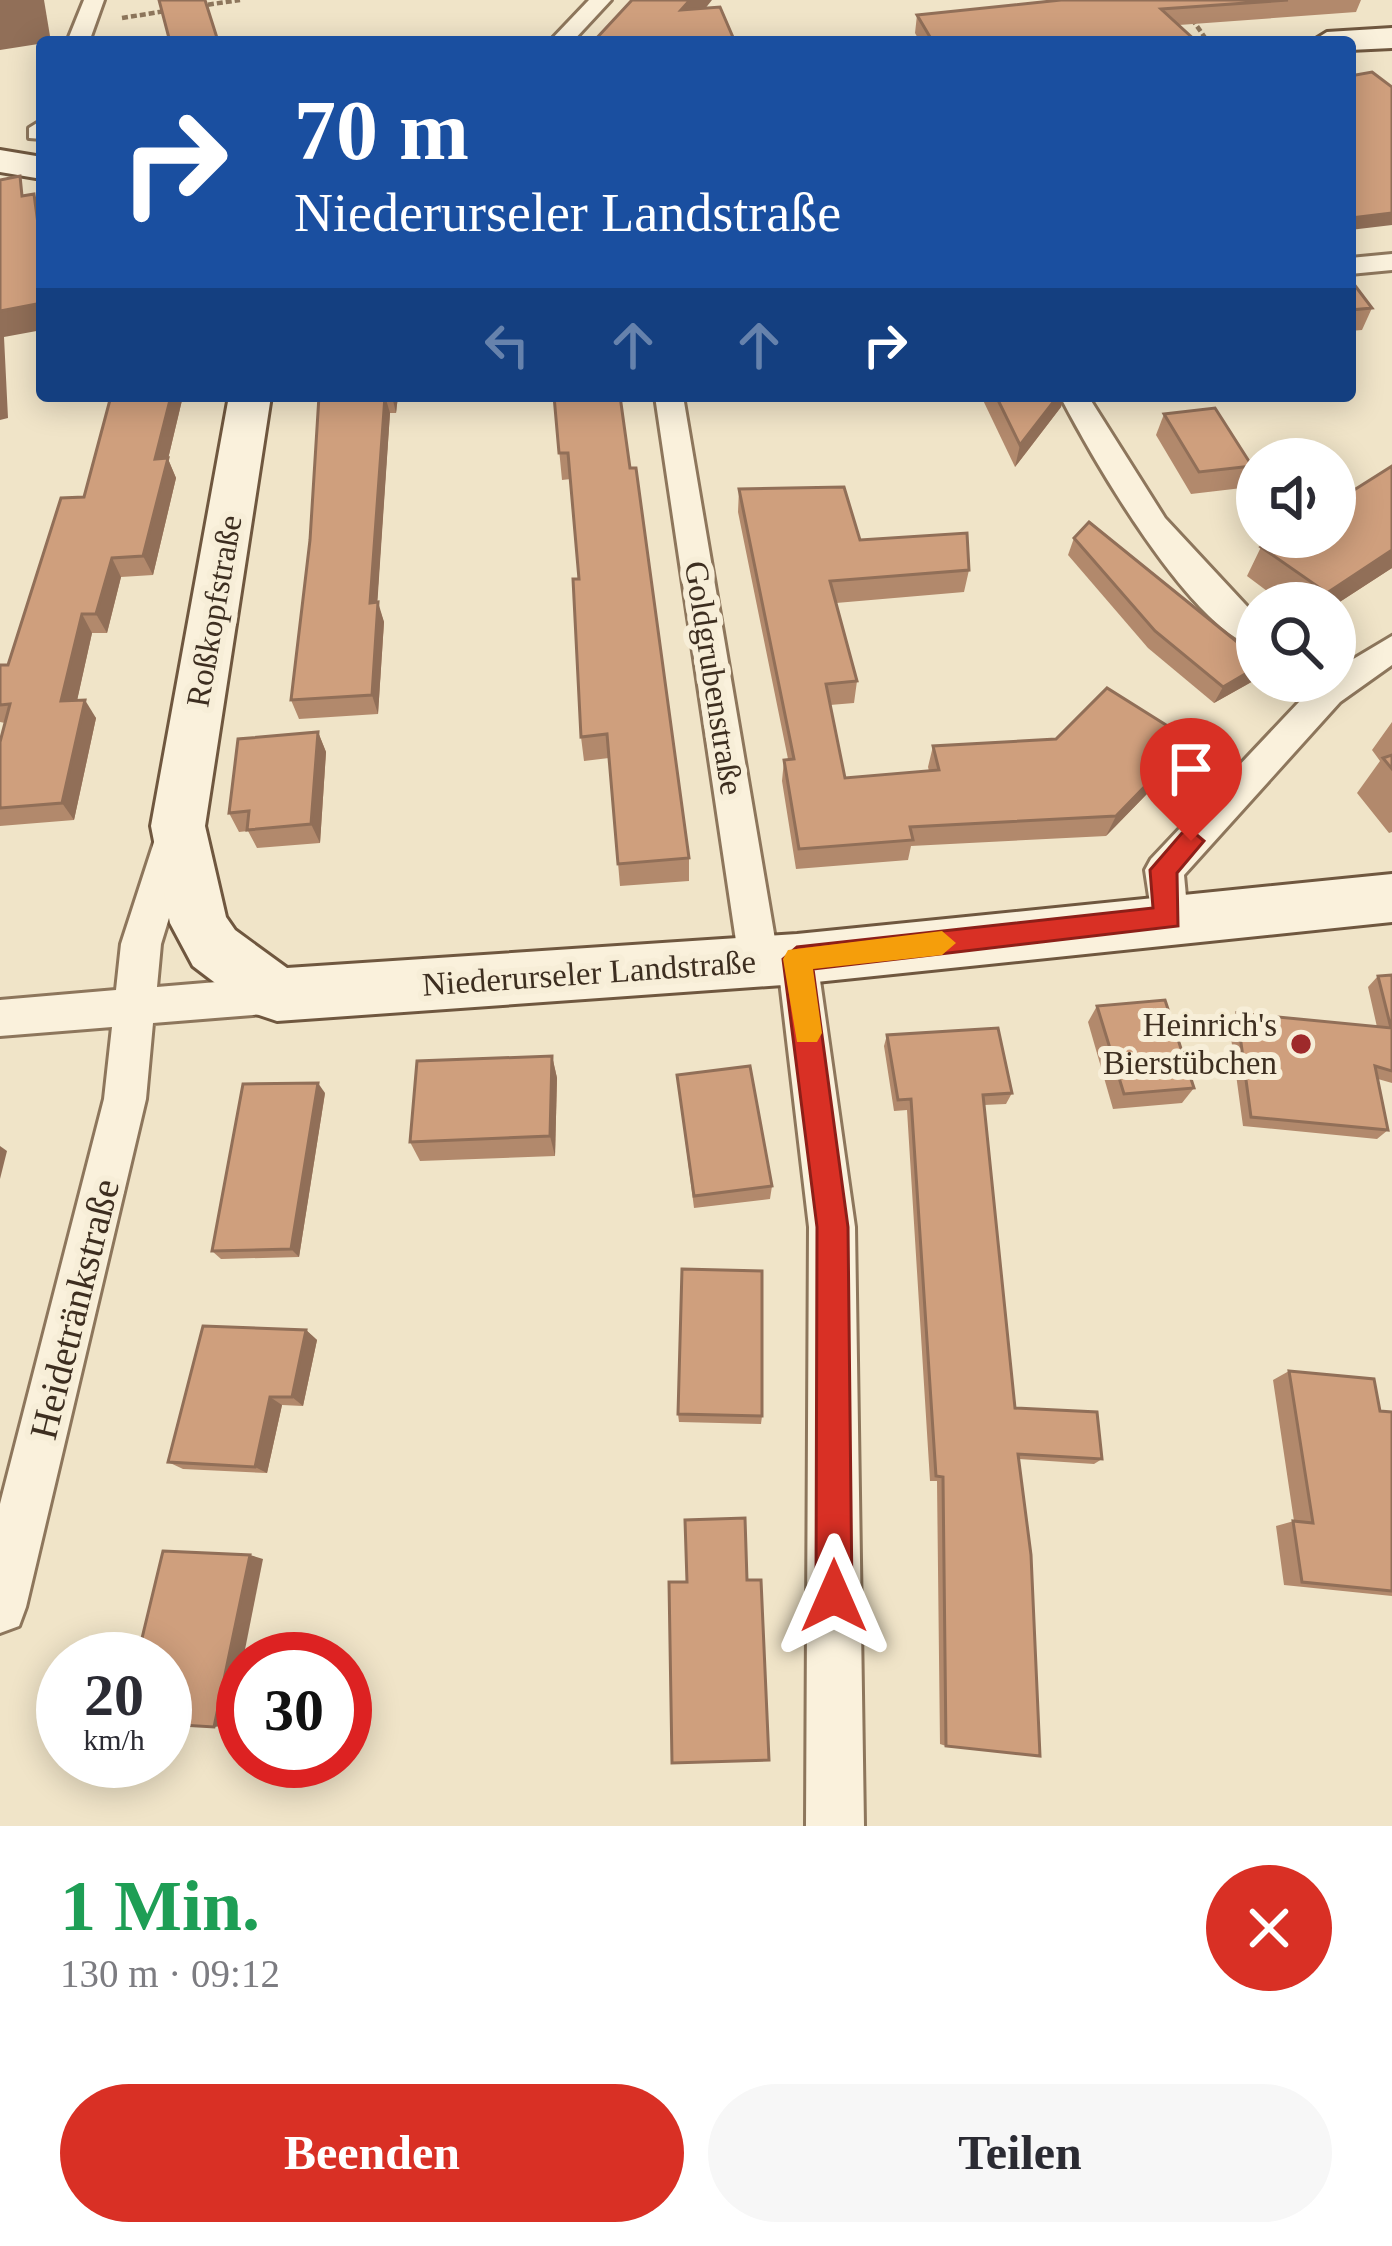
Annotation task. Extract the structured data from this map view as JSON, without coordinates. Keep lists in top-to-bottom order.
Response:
{
  "streets": {
    "main road": ["Roßkopfstraße", "Niederurseler Landstraße"],
    "street": ["Goldgrubenstraße", "Heidetränkstraße"]
  },
  "crossings": [
    ["Roßkopfstraße", "Niederurseler Landstraße"],
    ["Roßkopfstraße", "Heidetränkstraße"],
    ["Goldgrubenstraße", "Niederurseler Landstraße"],
    ["Niederurseler Landstraße", "Heidetränkstraße"]
  ],
  "places": ["Heinrich's Bierstübchen"],
  "page": {
    "turn": ["70 m", "Niederurseler Landstraße"],
    "speed": "20 km/h",
    "limit": "30",
    "heading": ["1 Min.", "130 m · 09:12"],
    "buttons": ["Beenden", "Teilen"]
  }
}
